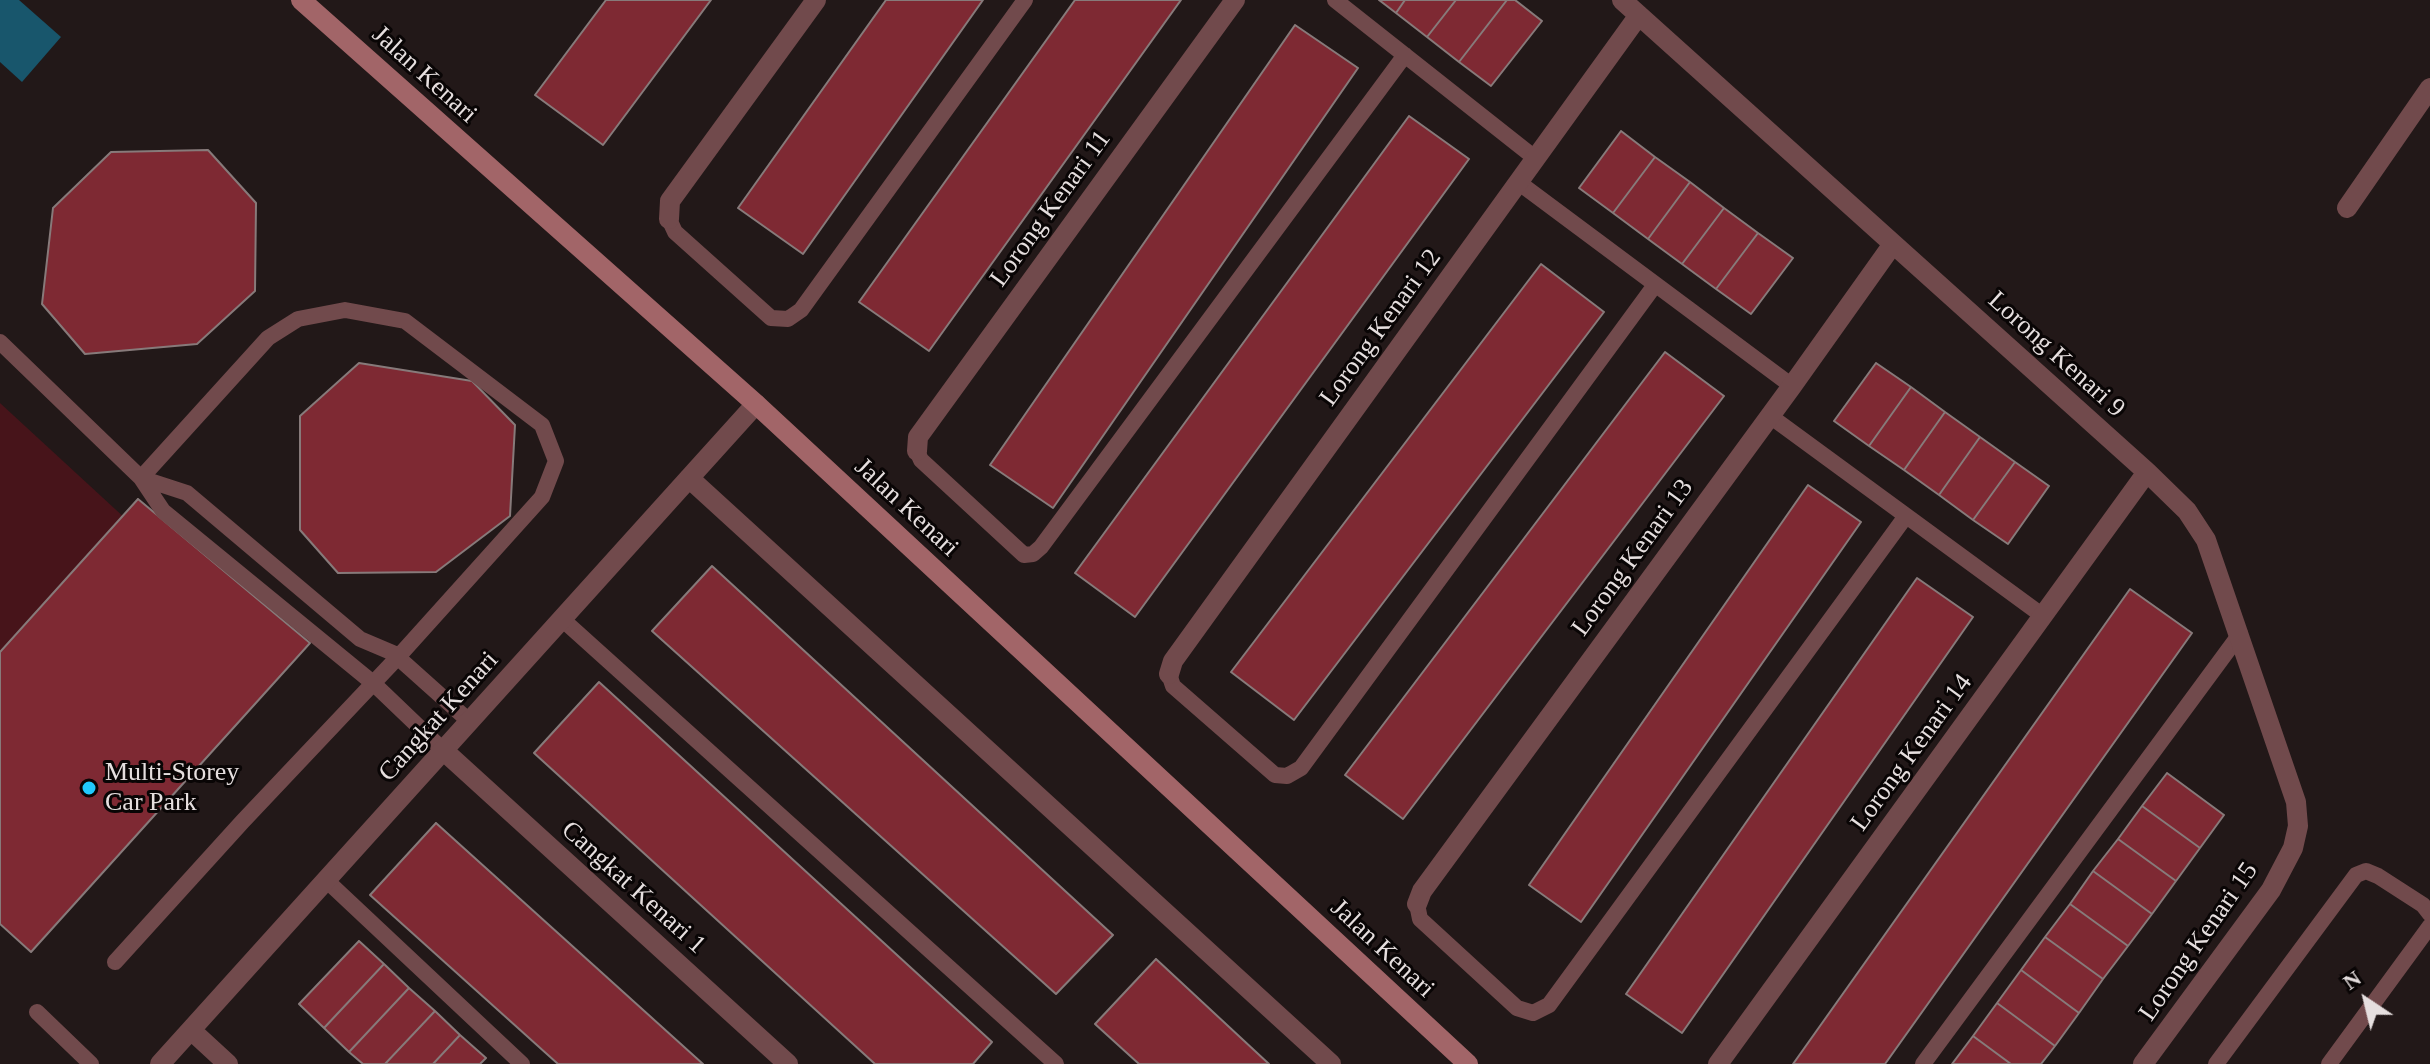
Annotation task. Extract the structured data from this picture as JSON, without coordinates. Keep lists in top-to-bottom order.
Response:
{
  "streets": {
    "street": [
      "Jalan Kenari",
      "Lorong Kenari 11",
      "Lorong Kenari 12",
      "Lorong Kenari 9",
      "Lorong Kenari 13",
      "Cangkat Kenari",
      "Lorong Kenari 14",
      "Cangkat Kenari 1",
      "Lorong Kenari 15"
    ]
  },
  "crossings": [
    ["Jalan Kenari", "Cangkat Kenari"],
    ["Lorong Kenari 12", "Lorong Kenari 9"],
    ["Lorong Kenari 9", "Lorong Kenari 13"],
    ["Lorong Kenari 9", "Lorong Kenari 14"],
    ["Lorong Kenari 9", "Lorong Kenari 15"],
    ["Cangkat Kenari", "Cangkat Kenari 1"]
  ],
  "places": ["Multi-Storey Car Park"],
  "north": "top left"
}
